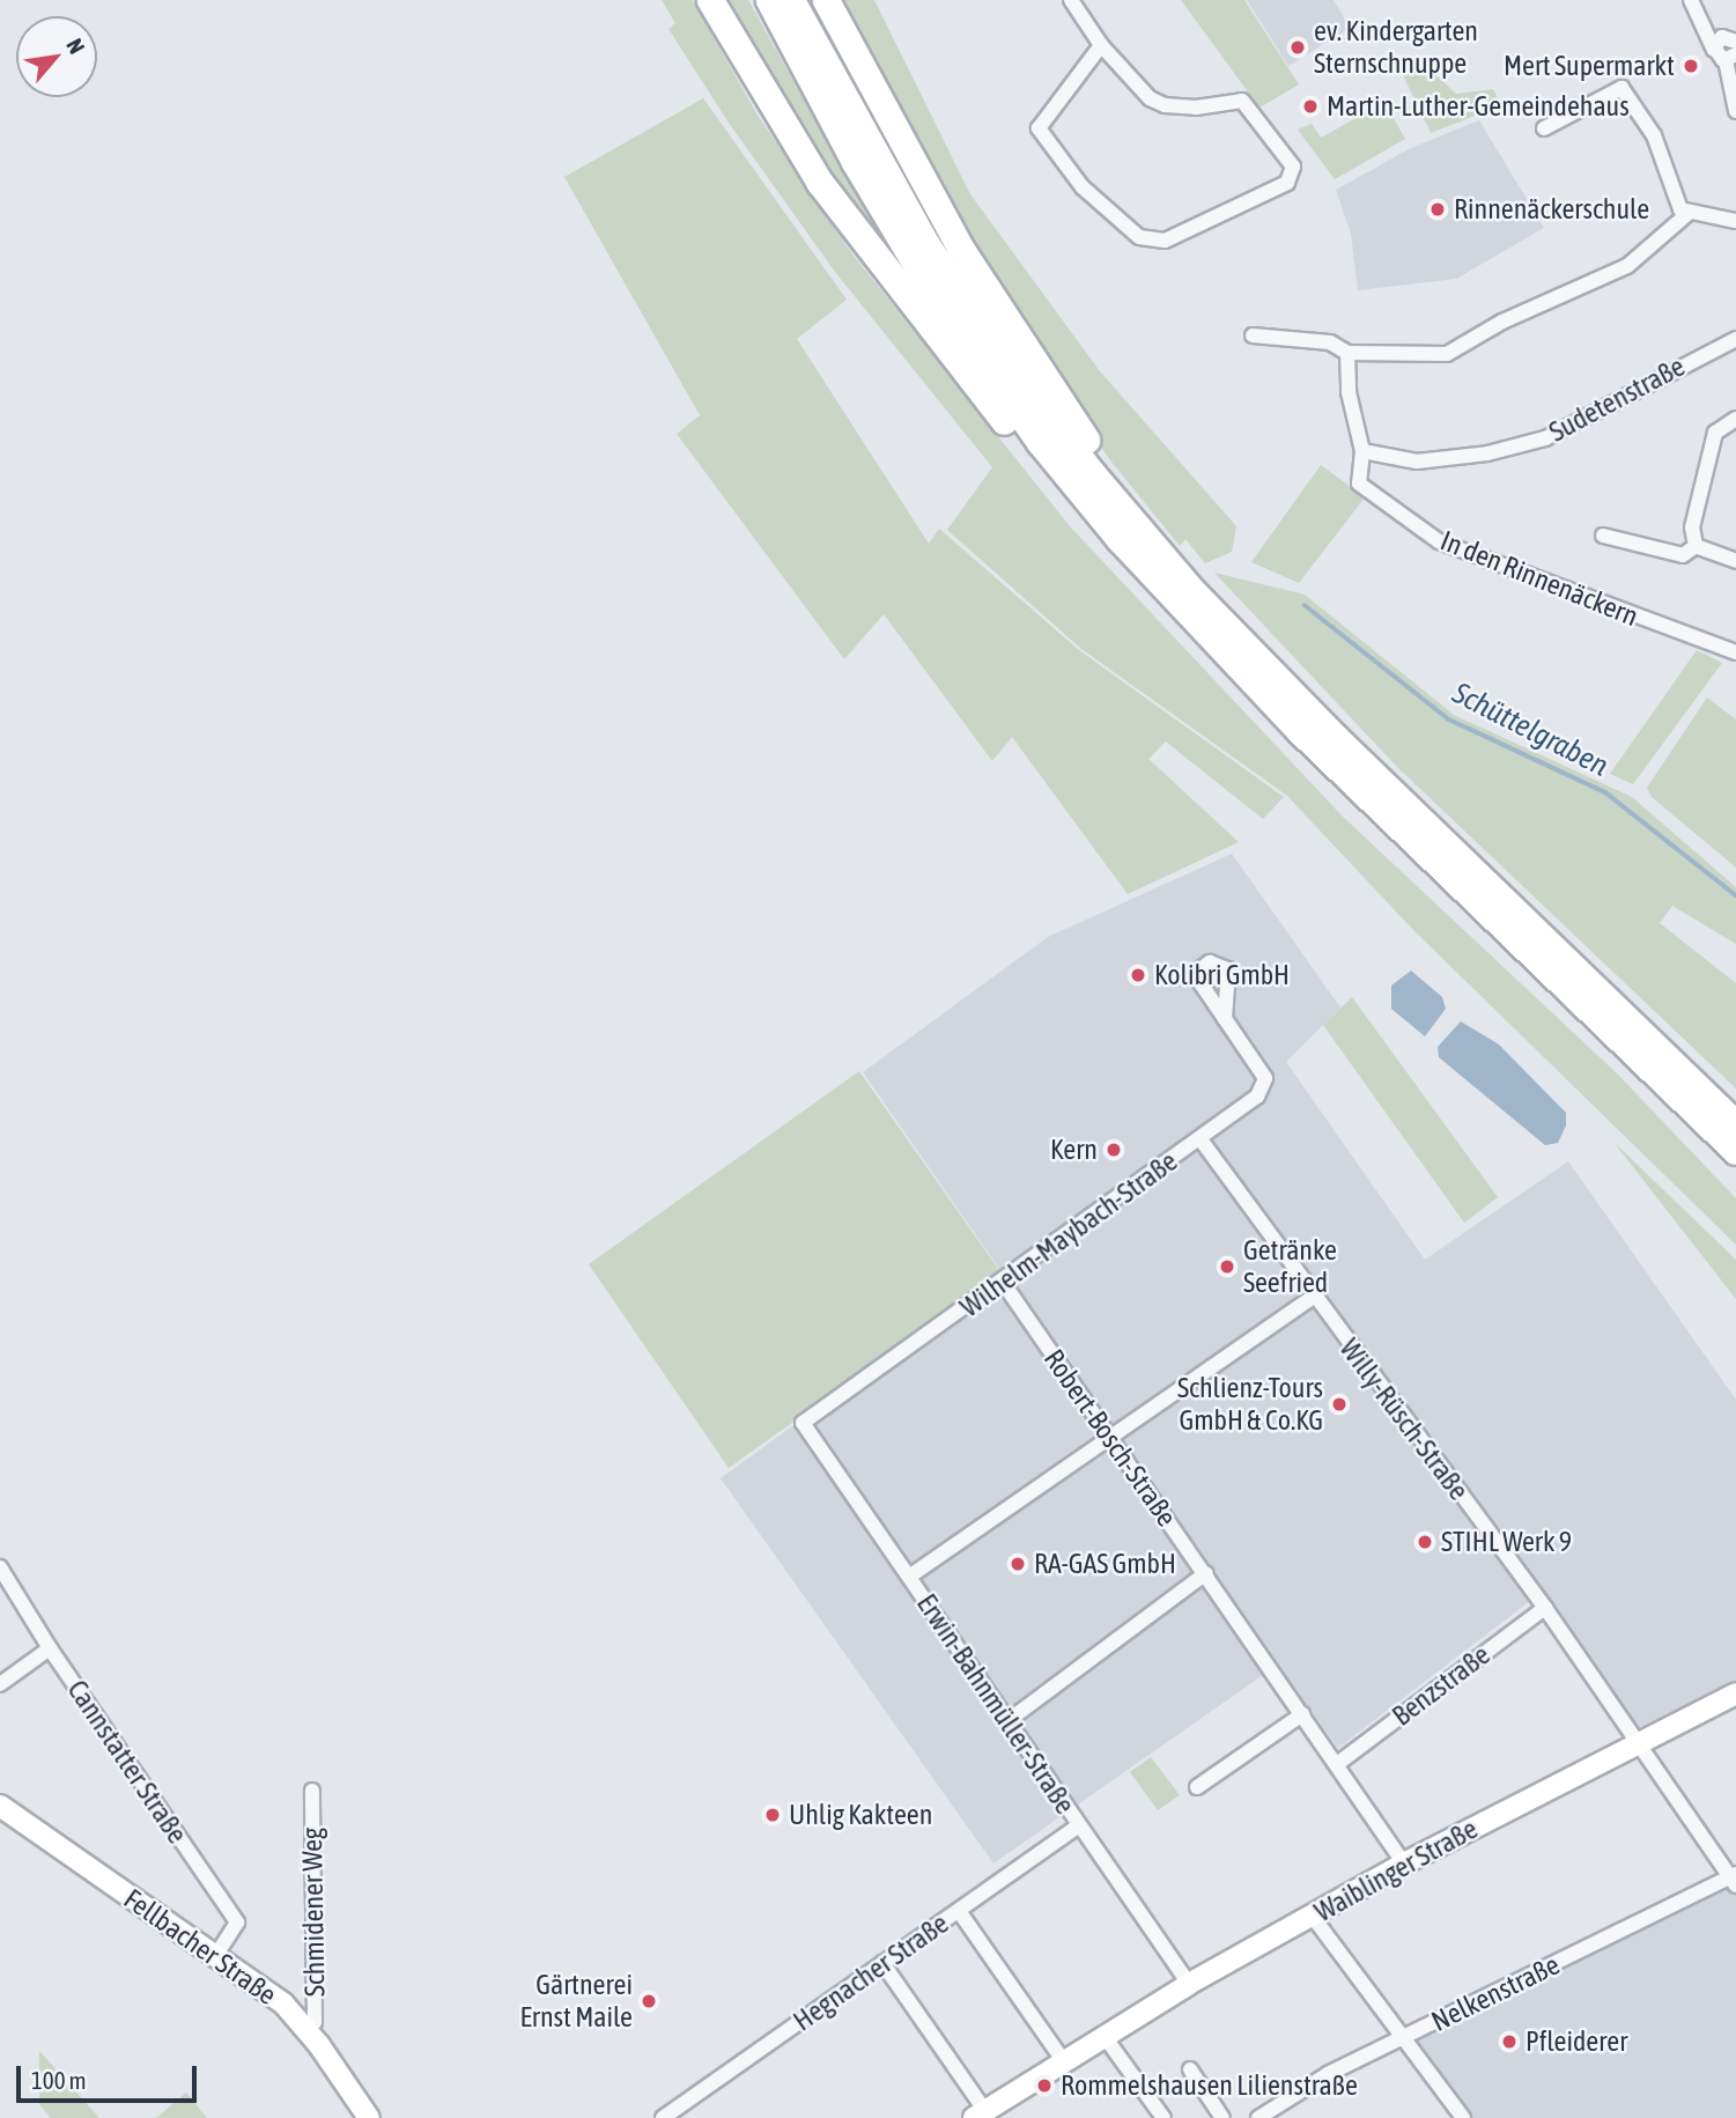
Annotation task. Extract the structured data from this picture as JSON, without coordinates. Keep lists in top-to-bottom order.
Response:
{
  "streets": {
    "street": [
      "Sudetenstraße",
      "In den Rinnenäckern",
      "Wilhelm-Maybach-Straße",
      "Willy-Rüsch-Straße",
      "Robert-Bosch-Straße",
      "Benzstraße",
      "Erwin-Bahnmüller-Straße",
      "Cannstatter Straße",
      "Waiblinger Straße",
      "Schmidener Weg",
      "Fellbacher Straße",
      "Hegnacher Straße",
      "Nelkenstraße"
    ]
  },
  "crossings": [
    ["Sudetenstraße", "In den Rinnenäckern"],
    ["Wilhelm-Maybach-Straße", "Willy-Rüsch-Straße"],
    ["Wilhelm-Maybach-Straße", "Robert-Bosch-Straße"],
    ["Wilhelm-Maybach-Straße", "Erwin-Bahnmüller-Straße"],
    ["Willy-Rüsch-Straße", "Benzstraße"],
    ["Willy-Rüsch-Straße", "Waiblinger Straße"],
    ["Willy-Rüsch-Straße", "Nelkenstraße"],
    ["Robert-Bosch-Straße", "Benzstraße"],
    ["Robert-Bosch-Straße", "Waiblinger Straße"],
    ["Erwin-Bahnmüller-Straße", "Waiblinger Straße"],
    ["Erwin-Bahnmüller-Straße", "Hegnacher Straße"],
    ["Cannstatter Straße", "Fellbacher Straße"],
    ["Waiblinger Straße", "Hegnacher Straße"],
    ["Schmidener Weg", "Fellbacher Straße"]
  ],
  "water": ["Schüttelgraben"],
  "places": [
    "ev. Kindergarten Sternschnuppe",
    "Mert Supermarkt",
    "Martin-Luther-Gemeindehaus",
    "Rinnenäckerschule",
    "Kolibri GmbH",
    "Kern",
    "Getränke Seefried",
    "Schlienz-Tours GmbH & Co.KG",
    "STIHL Werk 9",
    "RA-GAS GmbH",
    "Uhlig Kakteen",
    "Gärtnerei Ernst Maile",
    "Pfleiderer",
    "Rommelshausen Lilienstraße"
  ],
  "scale_bar": "100 m",
  "north": "top right"
}
